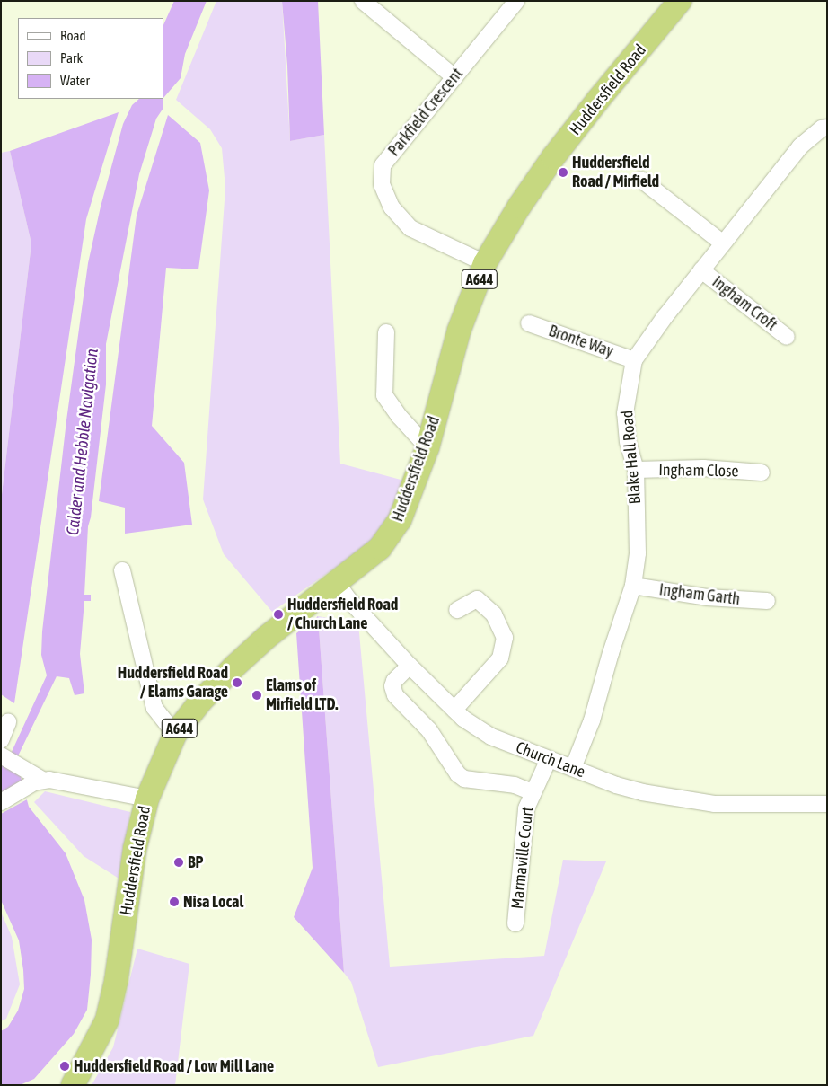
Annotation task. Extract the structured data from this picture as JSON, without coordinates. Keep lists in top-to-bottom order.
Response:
{
  "streets": {
    "highway": ["Huddersfield Road", "A644"],
    "street": [
      "Parkfield Crescent",
      "Ingham Croft",
      "Bronte Way",
      "Blake Hall Road",
      "Ingham Close",
      "Ingham Garth",
      "Church Lane",
      "Marmaville Court"
    ]
  },
  "crossings": [
    ["Huddersfield Road", "Parkfield Crescent"],
    ["Huddersfield Road", "Church Lane"],
    ["Ingham Croft", "Blake Hall Road"],
    ["Bronte Way", "Blake Hall Road"],
    ["Blake Hall Road", "Ingham Close"],
    ["Blake Hall Road", "Ingham Garth"],
    ["Blake Hall Road", "Church Lane"],
    ["Church Lane", "Marmaville Court"]
  ],
  "water": ["Calder and Hebble Navigation"],
  "places": [
    "Huddersfield Road / Mirfield",
    "Huddersfield Road / Church Lane",
    "Huddersfield Road / Elams Garage",
    "Elams of Mirfield LTD.",
    "BP",
    "Nisa Local",
    "Huddersfield Road / Low Mill Lane"
  ],
  "legend": ["Road", "Park", "Water"]
}
